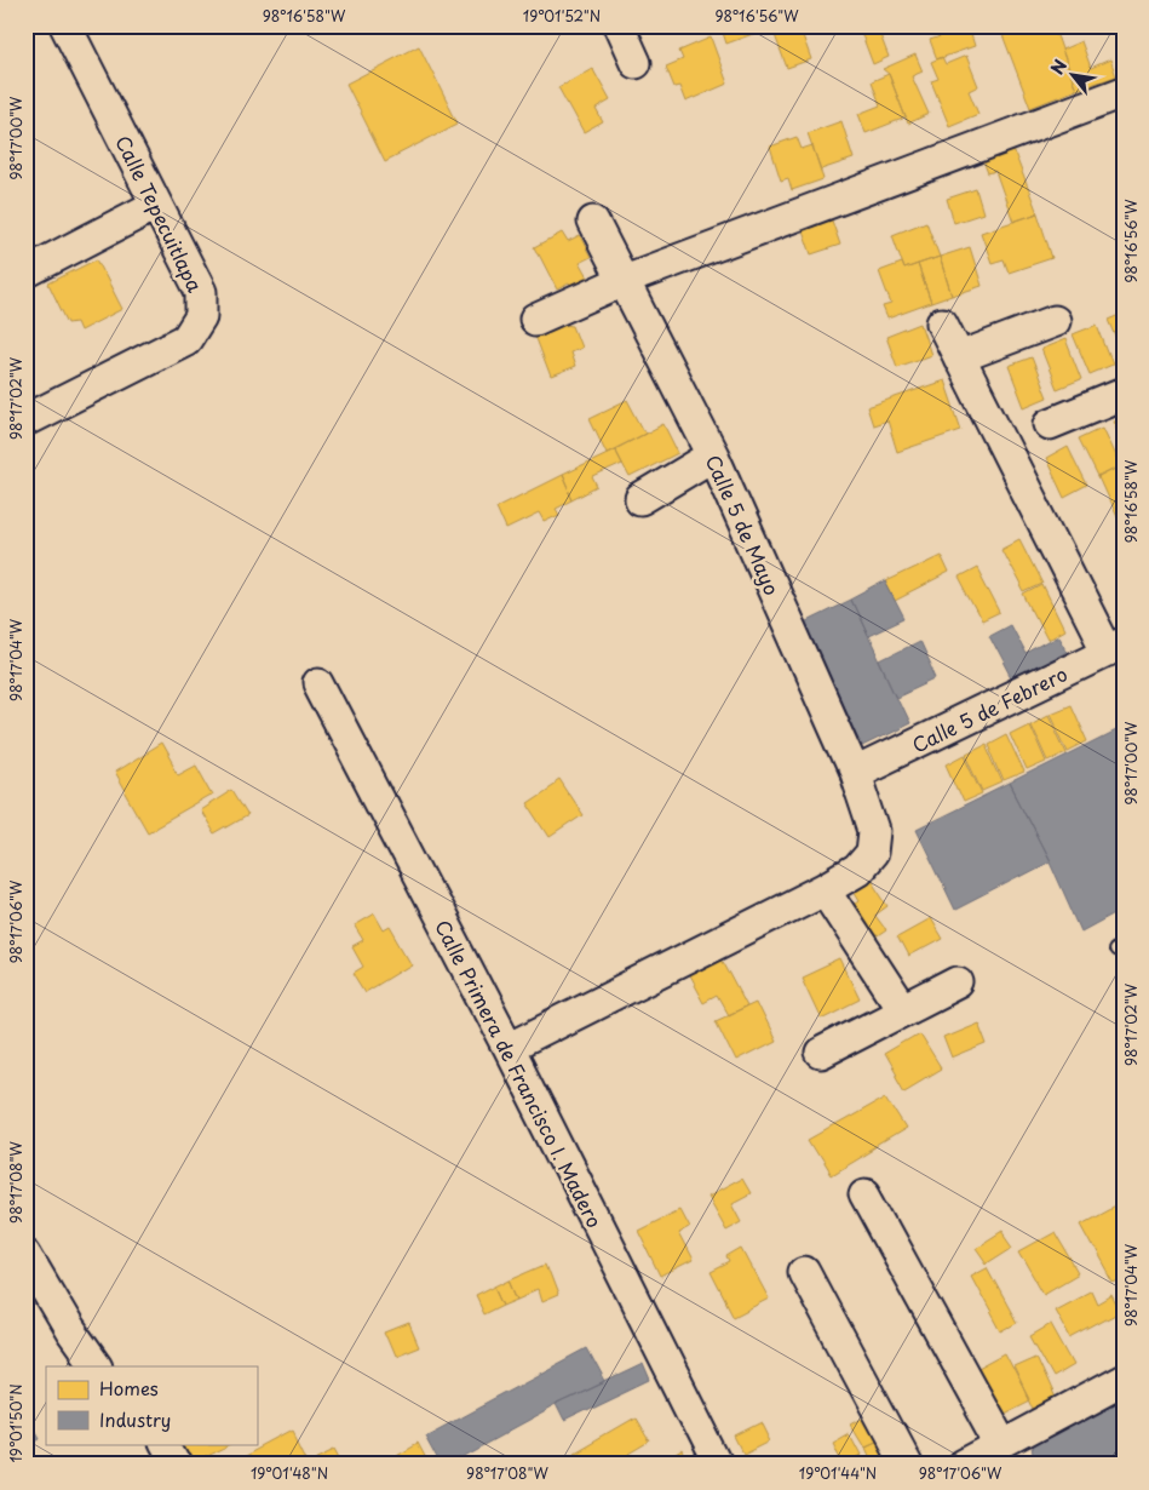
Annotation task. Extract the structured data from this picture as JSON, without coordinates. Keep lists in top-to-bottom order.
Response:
{
  "streets": {
    "street": [
      "Calle Tepecuitlapa",
      "Calle 5 de Mayo",
      "Calle 5 de Febrero",
      "Calle Primera de Francisco I. Madero"
    ]
  },
  "crossings": [
    ["Calle 5 de Mayo", "Calle 5 de Febrero"],
    ["Calle 5 de Mayo", "Calle Primera de Francisco I. Madero"]
  ],
  "legend": ["Homes", "Industry"],
  "north": "top left",
  "coordinates": [
    "98°16'58\"W",
    "19°01'52\"N",
    "98°16'56\"W",
    "98°17'00\"W",
    "98°17'02\"W",
    "98°17'04\"W",
    "98°17'06\"W",
    "98°17'08\"W",
    "19°01'50\"N",
    "19°01'48\"N",
    "19°01'44\"N"
  ]
}
